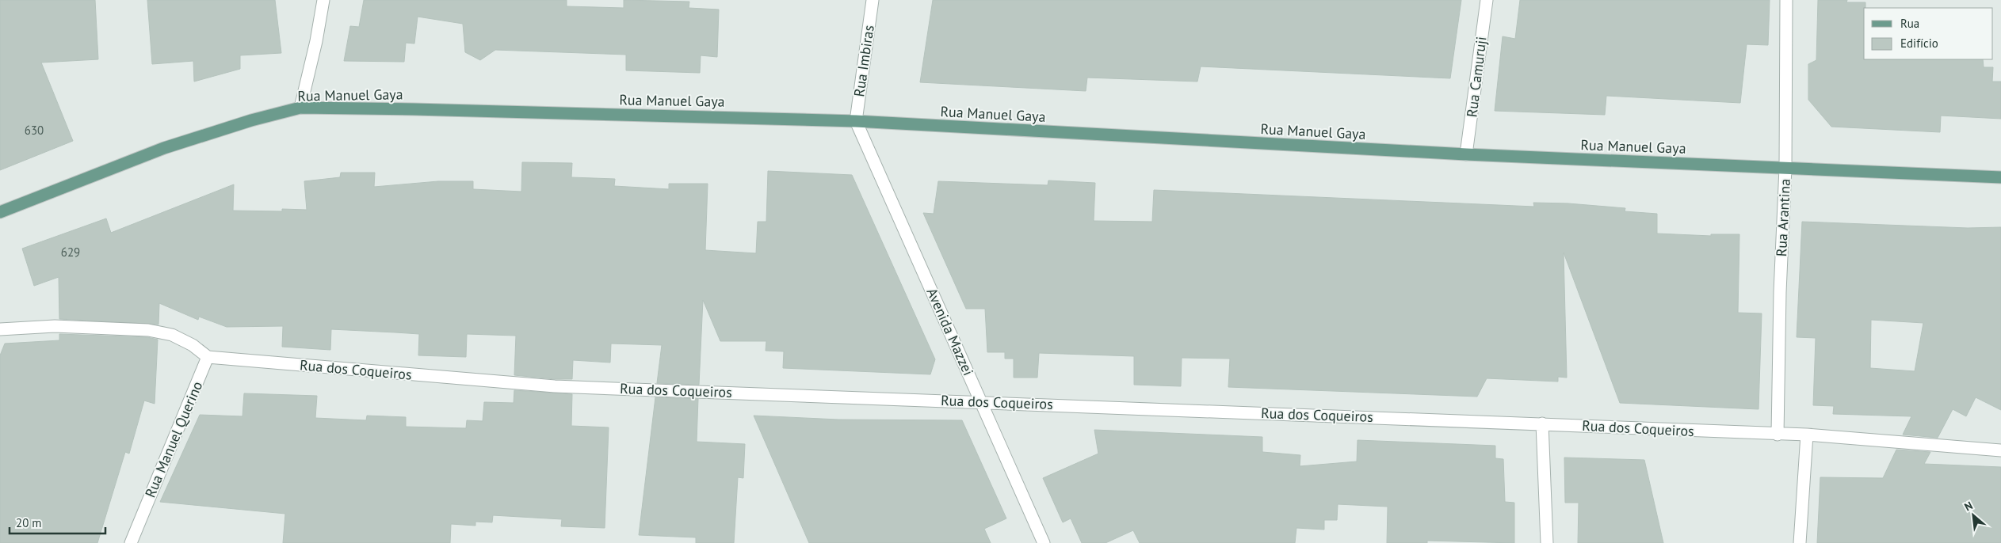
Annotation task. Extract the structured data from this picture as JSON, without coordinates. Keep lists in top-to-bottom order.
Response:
{
  "streets": {
    "main road": ["Rua Manuel Gaya"],
    "street": [
      "Rua Imbiras",
      "Rua Camuruji",
      "Rua Arantina",
      "Avenida Mazzei",
      "Rua dos Coqueiros",
      "Rua Manuel Querino"
    ]
  },
  "crossings": [
    ["Rua Imbiras", "Rua Manuel Gaya"],
    ["Rua Imbiras", "Avenida Mazzei"],
    ["Rua Camuruji", "Rua Manuel Gaya"],
    ["Rua Manuel Gaya", "Rua Arantina"],
    ["Rua Manuel Gaya", "Avenida Mazzei"],
    ["Rua Arantina", "Rua dos Coqueiros"],
    ["Avenida Mazzei", "Rua dos Coqueiros"],
    ["Rua dos Coqueiros", "Rua Manuel Querino"]
  ],
  "house_numbers": ["630", "629"],
  "legend": ["Rua", "Edifício"],
  "scale_bar": "20 m",
  "north": "top left"
}
